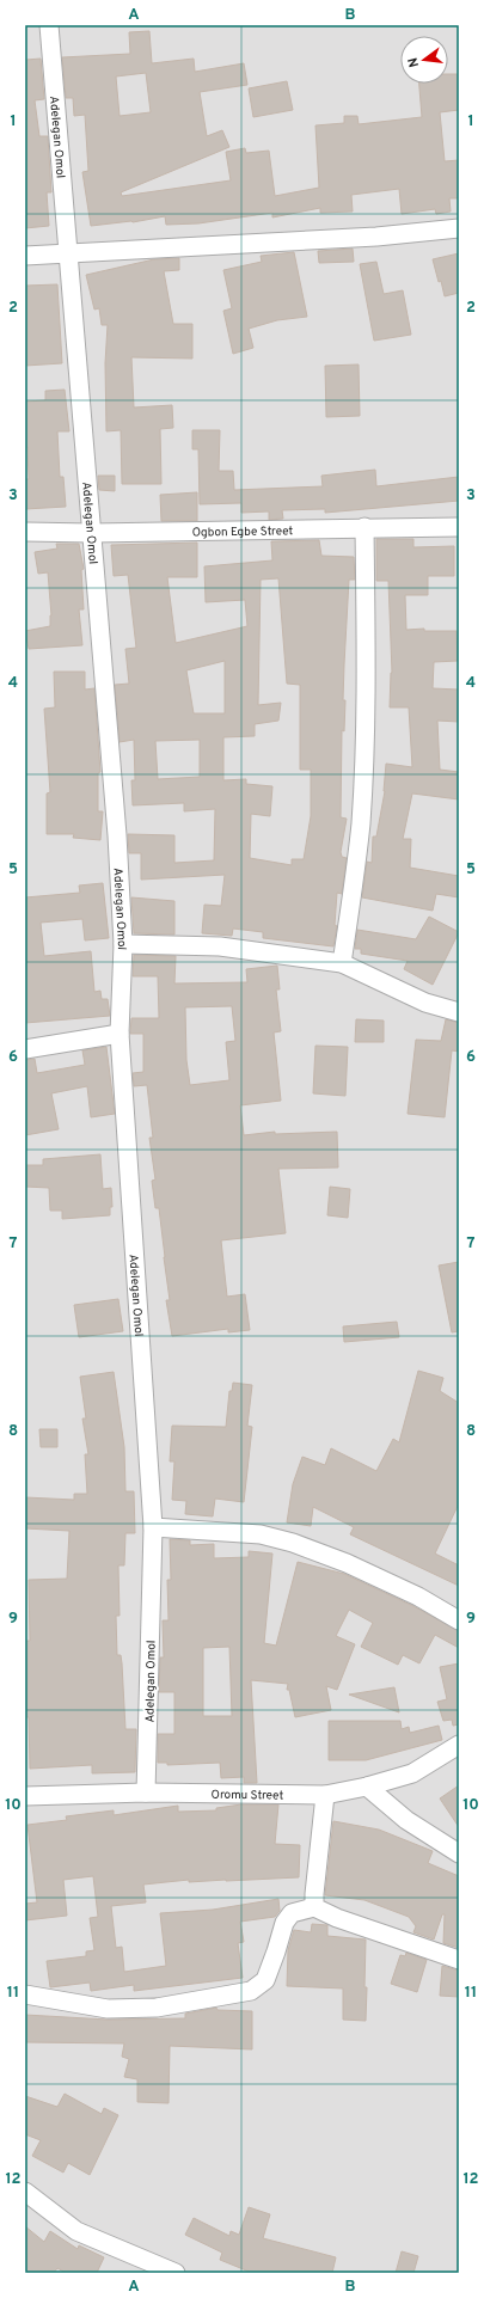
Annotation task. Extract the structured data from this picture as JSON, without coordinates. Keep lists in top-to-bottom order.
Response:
{
  "streets": {
    "street": ["Adelegan Omol", "Ogbon Egbe Street", "Oromu Street"]
  },
  "crossings": [
    ["Adelegan Omol", "Ogbon Egbe Street"],
    ["Adelegan Omol", "Oromu Street"]
  ],
  "north": "left",
  "grid": {
    "columns": ["A", "B"],
    "rows": [
      "1",
      "2",
      "3",
      "4",
      "5",
      "6",
      "7",
      "8",
      "9",
      "10",
      "11",
      "12"
    ]
  }
}
